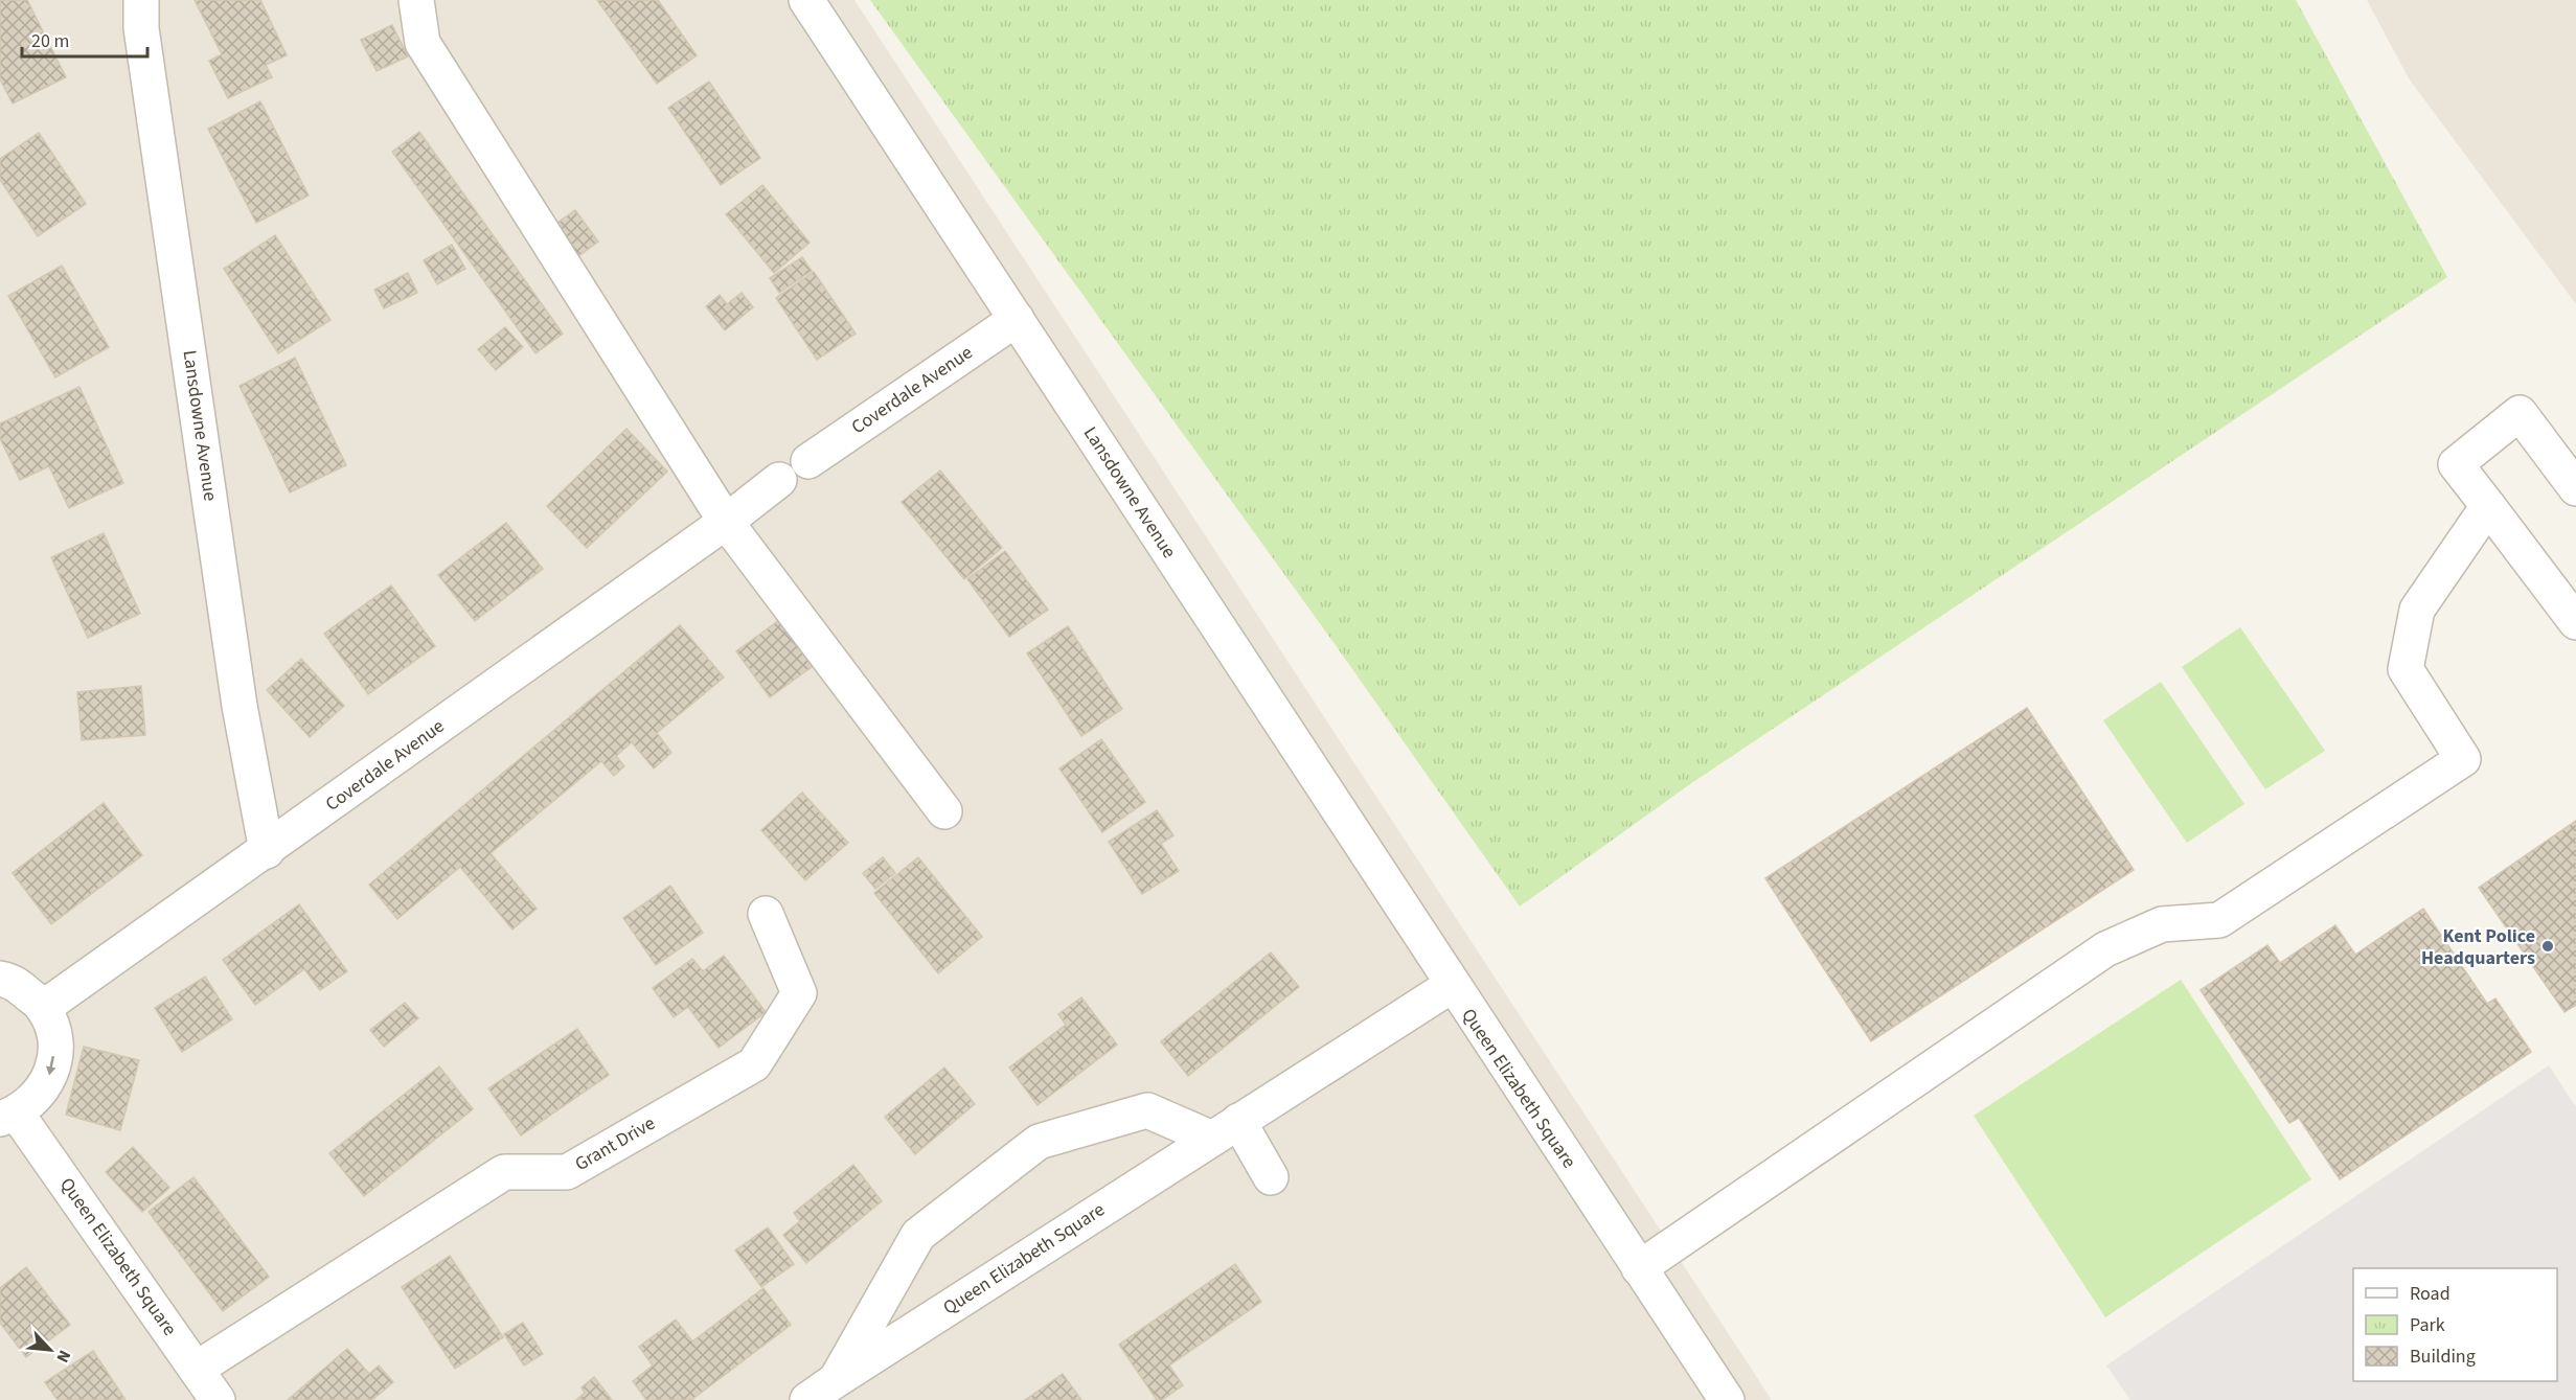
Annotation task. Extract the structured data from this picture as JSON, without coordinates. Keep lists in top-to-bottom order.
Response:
{
  "streets": {
    "street": [
      "Coverdale Avenue",
      "Lansdowne Avenue",
      "Queen Elizabeth Square",
      "Grant Drive"
    ]
  },
  "crossings": [
    ["Coverdale Avenue", "Lansdowne Avenue"],
    ["Lansdowne Avenue", "Queen Elizabeth Square"],
    ["Queen Elizabeth Square", "Grant Drive"]
  ],
  "places": ["Kent Police Headquarters"],
  "legend": ["Road", "Park", "Building"],
  "scale_bar": "20 m",
  "north": "bottom right"
}
